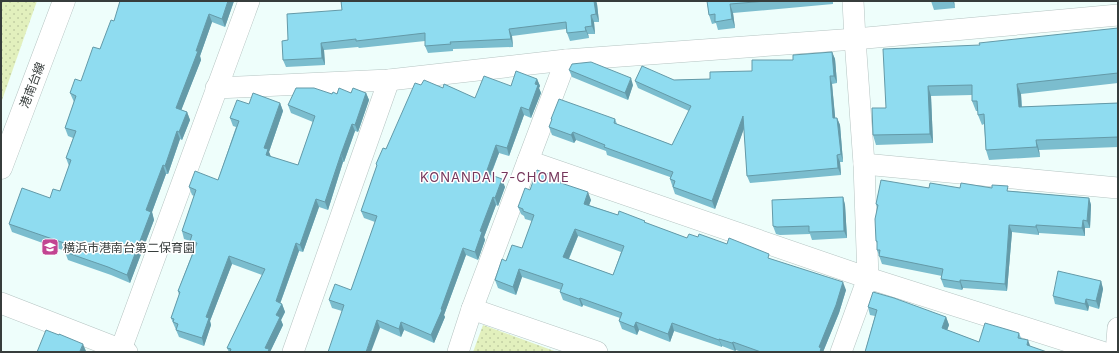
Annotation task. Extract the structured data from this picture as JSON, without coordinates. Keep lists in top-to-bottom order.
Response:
{
  "streets": {
    "street": ["港南台線"]
  },
  "districts": ["KONANDAI 7-CHOME"],
  "places": {
    "school or university": ["横浜市港南台第二保育園"]
  }
}
